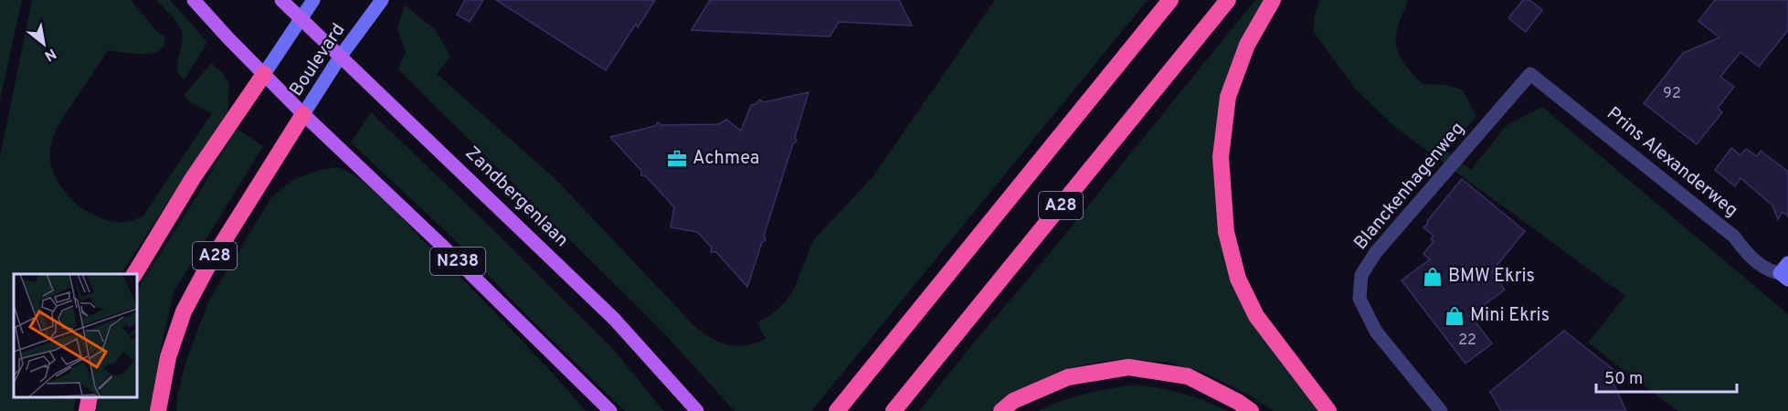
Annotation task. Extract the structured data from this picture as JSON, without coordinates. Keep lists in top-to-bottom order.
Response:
{
  "streets": {
    "highway": ["A28"],
    "main road": ["Boulevard", "Zandbergenlaan", "N238"],
    "street": ["Prins Alexanderweg", "Blanckenhagenweg"]
  },
  "crossings": [
    ["Boulevard", "Zandbergenlaan"],
    ["Boulevard", "A28"],
    ["Boulevard", "N238"],
    ["Prins Alexanderweg", "Blanckenhagenweg"],
    ["A28", "N238"]
  ],
  "places": {
    "office": ["Achmea"],
    "shop": ["BMW Ekris", "Mini Ekris"]
  },
  "house_numbers": ["92", "22"],
  "scale_bar": "50 m",
  "north": "bottom right"
}
